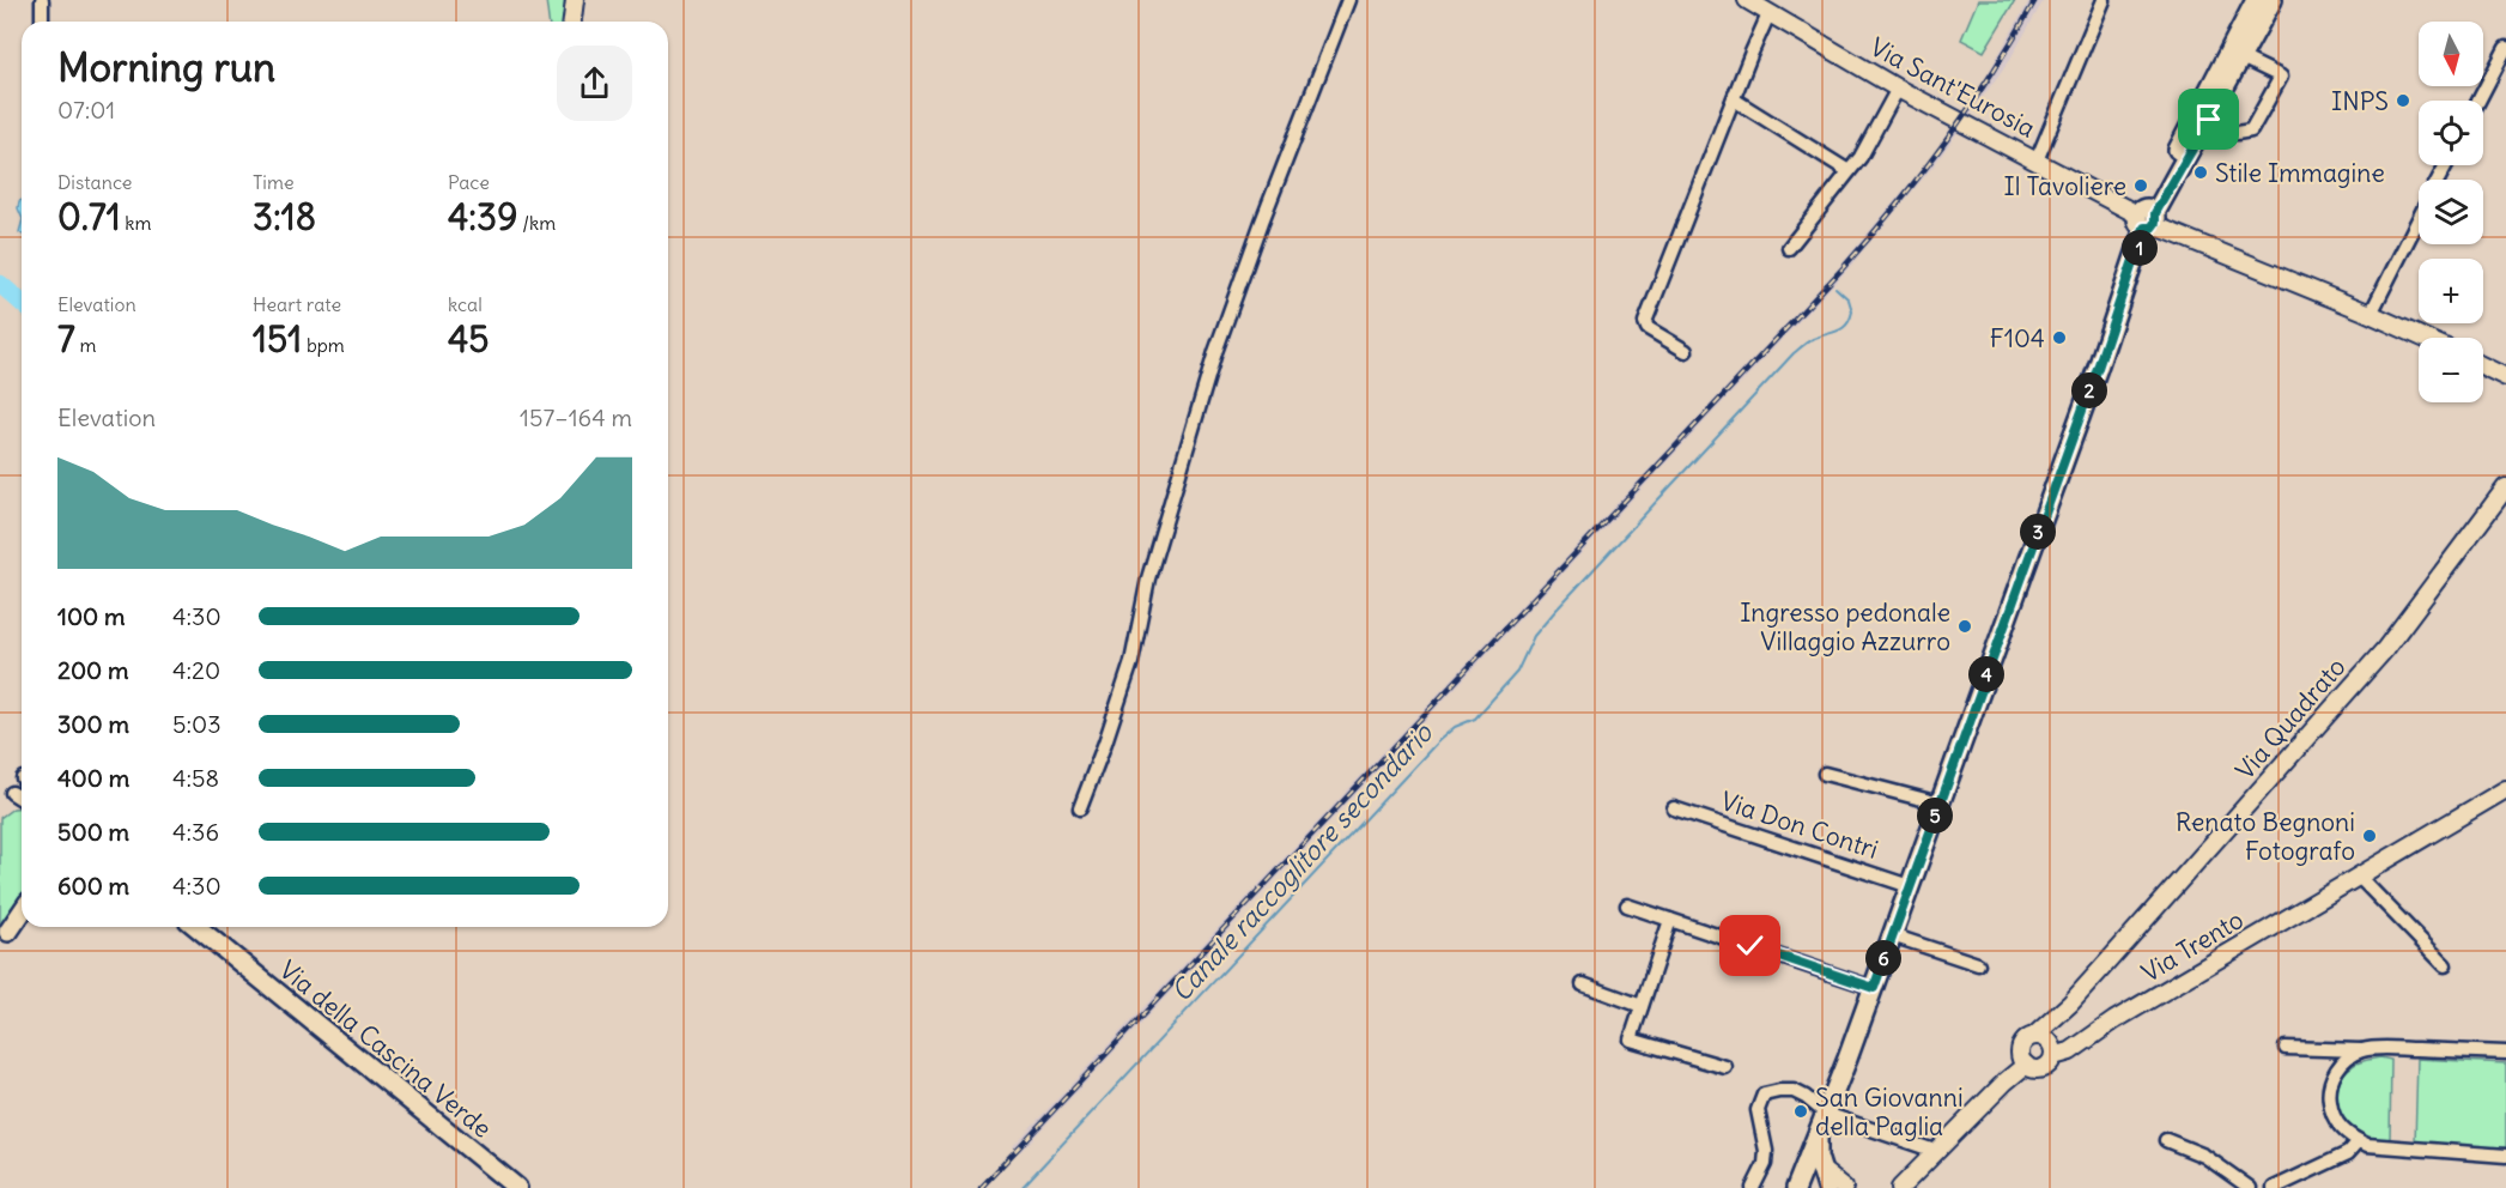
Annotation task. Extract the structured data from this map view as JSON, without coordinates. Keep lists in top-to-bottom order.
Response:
{
  "streets": {
    "main road": ["Via della Cascina Verde"],
    "street": [
      "Via Sant'Eurosia",
      "Via Quadrato",
      "Via Don Contri",
      "Via Trento"
    ]
  },
  "crossings": [
    ["Via Quadrato", "Via Trento"]
  ],
  "water": ["Canale raccoglitore secondario"],
  "places": [
    "INPS",
    "Stile Immagine",
    "Il Tavoliere",
    "F104",
    "Ingresso pedonale Villaggio Azzurro",
    "Renato Begnoni Fotografo",
    "San Giovanni della Paglia"
  ],
  "north": "bottom",
  "page": {
    "map_buttons": ["+", "−"],
    "heading": ["Morning run", "07:01"],
    "stats": [
      ["Distance", "0.71 km"],
      ["Time", "3:18"],
      ["Pace", "4:39 /km"],
      ["Elevation", "7 m"],
      ["Heart rate", "151 bpm"],
      ["kcal", "45"]
    ],
    "pins": [
      "1",
      "2",
      "3",
      "4",
      "5",
      "6"
    ],
    "chart": ["Elevation", "157–164 m"],
    "list": [
      {
        "name": "100 m",
        "note": "4:30"
      },
      {
        "name": "200 m",
        "note": "4:20"
      },
      {
        "name": "300 m",
        "note": "5:03"
      },
      {
        "name": "400 m",
        "note": "4:58"
      },
      {
        "name": "500 m",
        "note": "4:36"
      },
      {
        "name": "600 m",
        "note": "4:30"
      }
    ]
  }
}
